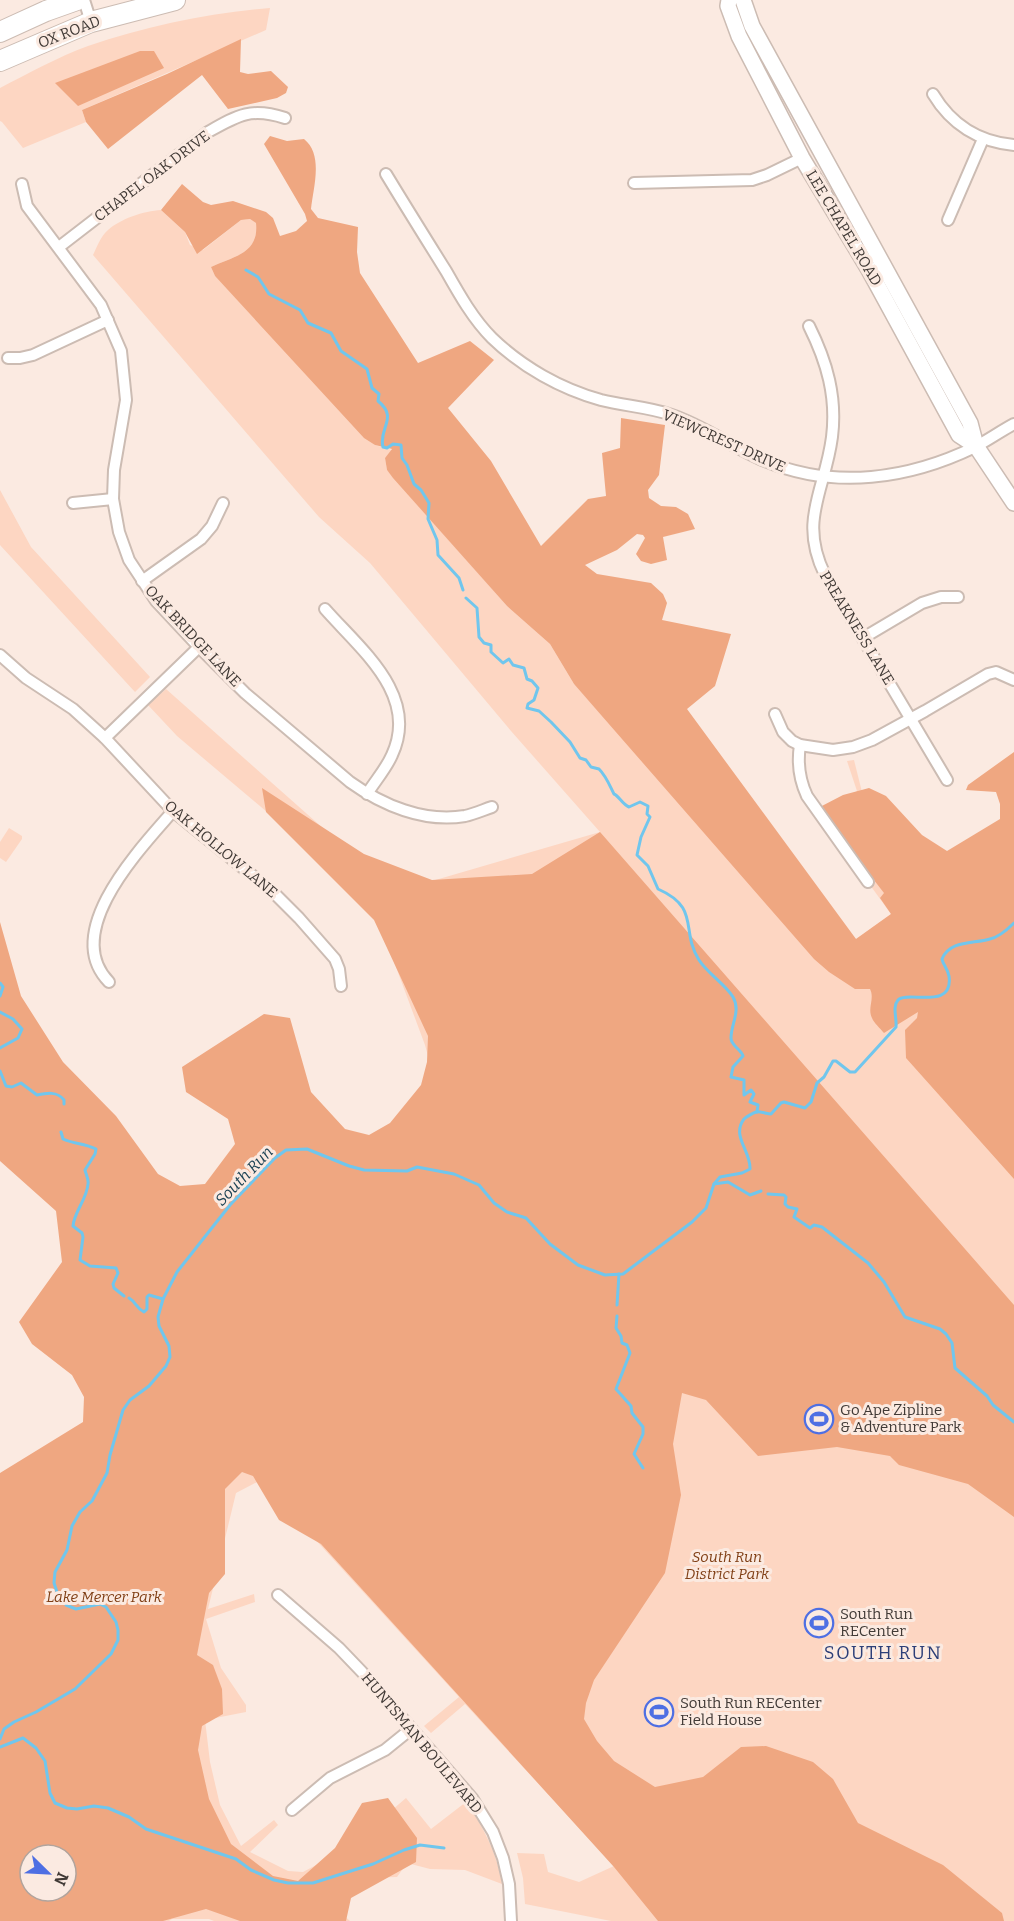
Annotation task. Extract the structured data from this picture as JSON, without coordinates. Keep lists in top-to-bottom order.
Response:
{
  "streets": {
    "highway": ["OX ROAD"],
    "main road": ["LEE CHAPEL ROAD"],
    "street": [
      "CHAPEL OAK DRIVE",
      "VIEWCREST DRIVE",
      "PREAKNESS LANE",
      "OAK BRIDGE LANE",
      "OAK HOLLOW LANE",
      "HUNTSMAN BOULEVARD"
    ]
  },
  "crossings": [
    ["CHAPEL OAK DRIVE", "OAK BRIDGE LANE"],
    ["LEE CHAPEL ROAD", "VIEWCREST DRIVE"],
    ["VIEWCREST DRIVE", "PREAKNESS LANE"]
  ],
  "districts": ["SOUTH RUN"],
  "water": ["South Run"],
  "parks": ["South Run District Park", "Lake Mercer Park"],
  "places": {
    "sports": ["Go Ape Zipline & Adventure Park", "South Run RECenter", "South Run RECenter Field House"]
  },
  "north": "bottom right"
}
